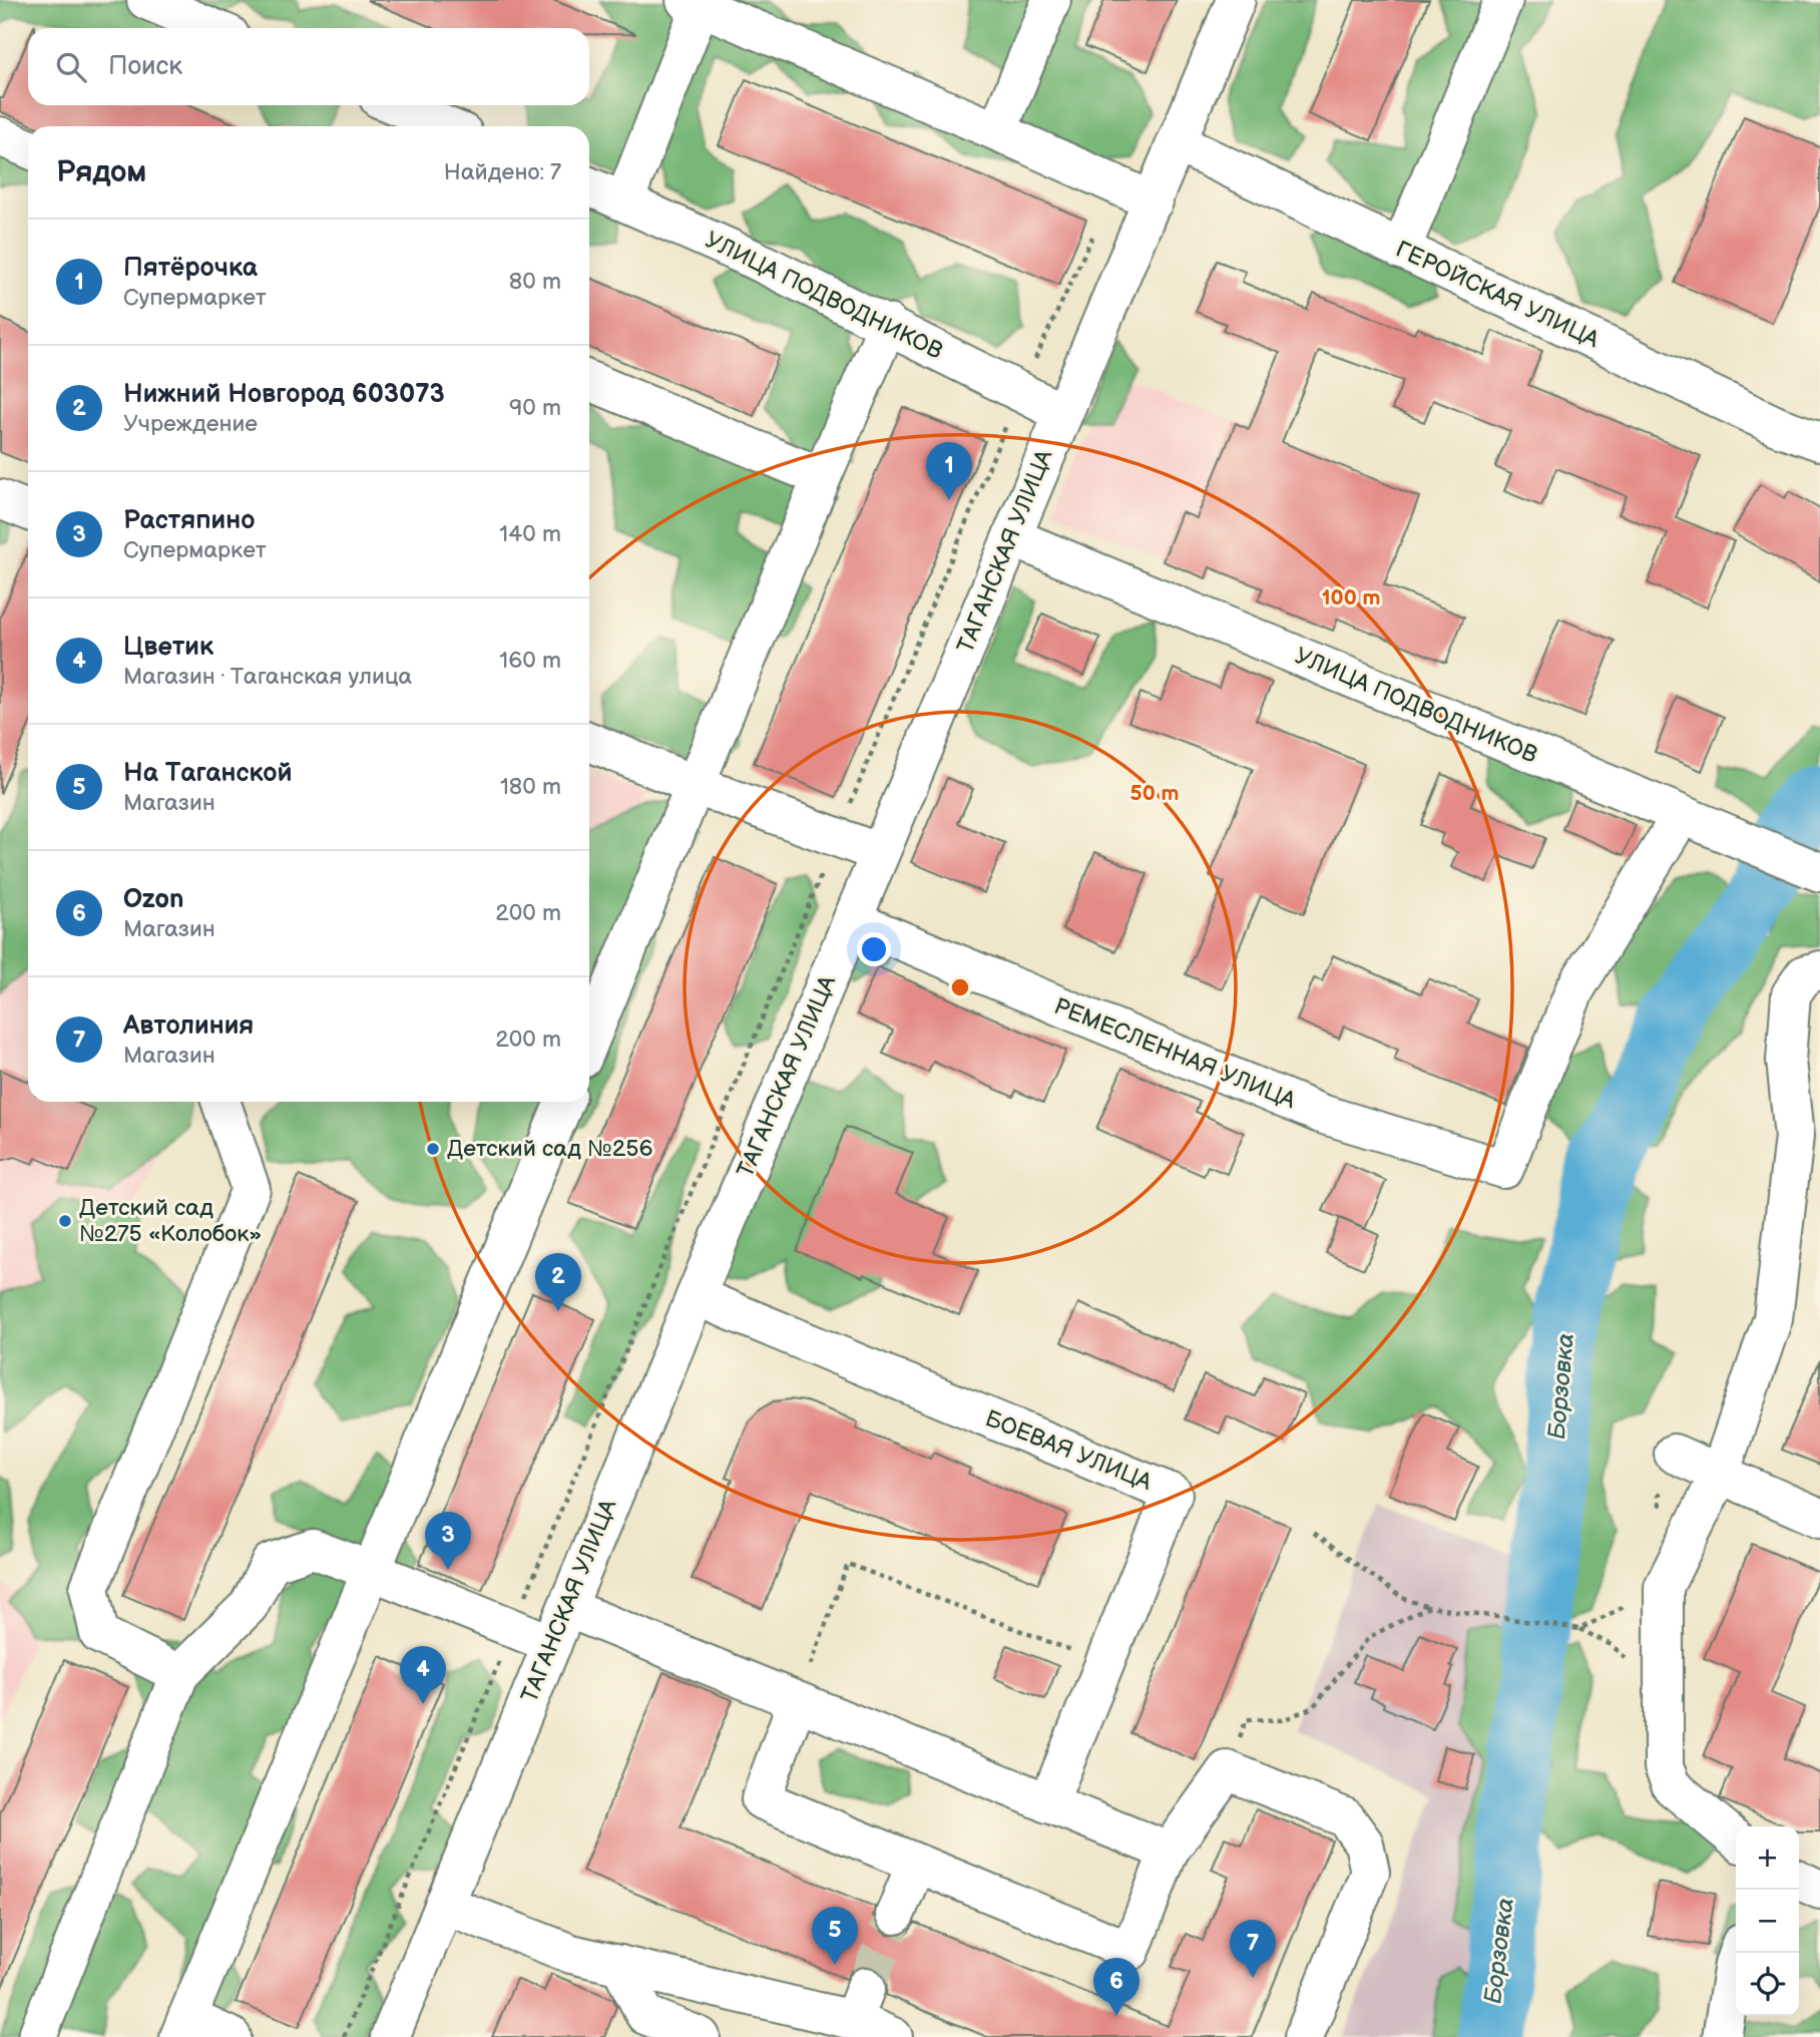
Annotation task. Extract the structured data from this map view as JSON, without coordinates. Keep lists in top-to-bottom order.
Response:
{
  "streets": {
    "street": [
      "ГЕРОЙСКАЯ УЛИЦА",
      "УЛИЦА ПОДВОДНИКОВ",
      "ТАГАНСКАЯ УЛИЦА",
      "РЕМЕСЛЕННАЯ УЛИЦА",
      "БОЕВАЯ УЛИЦА"
    ]
  },
  "crossings": [
    ["ГЕРОЙСКАЯ УЛИЦА", "ТАГАНСКАЯ УЛИЦА"],
    ["УЛИЦА ПОДВОДНИКОВ", "ТАГАНСКАЯ УЛИЦА"],
    ["УЛИЦА ПОДВОДНИКОВ", "РЕМЕСЛЕННАЯ УЛИЦА"],
    ["ТАГАНСКАЯ УЛИЦА", "РЕМЕСЛЕННАЯ УЛИЦА"],
    ["ТАГАНСКАЯ УЛИЦА", "БОЕВАЯ УЛИЦА"]
  ],
  "water": ["Борзовка"],
  "places": ["Детский сад №256", "Детский сад №275 «Колобок»"],
  "page": {
    "search": "Поиск",
    "heading": ["Рядом", "Найдено: 7"],
    "list": [
      {
        "mark": "1",
        "name": "Пятёрочка",
        "note": "Супермаркет",
        "value": "80 m"
      },
      {
        "mark": "2",
        "name": "Нижний Новгород 603073",
        "note": "Учреждение",
        "value": "90 m"
      },
      {
        "mark": "3",
        "name": "Растяпино",
        "note": "Супермаркет",
        "value": "140 m"
      },
      {
        "mark": "4",
        "name": "Цветик",
        "note": "Магазин · Таганская улица",
        "value": "160 m"
      },
      {
        "mark": "5",
        "name": "На Таганской",
        "note": "Магазин",
        "value": "180 m"
      },
      {
        "mark": "6",
        "name": "Ozon",
        "note": "Магазин",
        "value": "200 m"
      },
      {
        "mark": "7",
        "name": "Автолиния",
        "note": "Магазин",
        "value": "200 m"
      }
    ],
    "pins": [
      "1",
      "2",
      "3",
      "4",
      "5",
      "7",
      "6"
    ],
    "map_buttons": ["+", "−"]
  },
  "rings": ["100 m", "50 m"]
}
